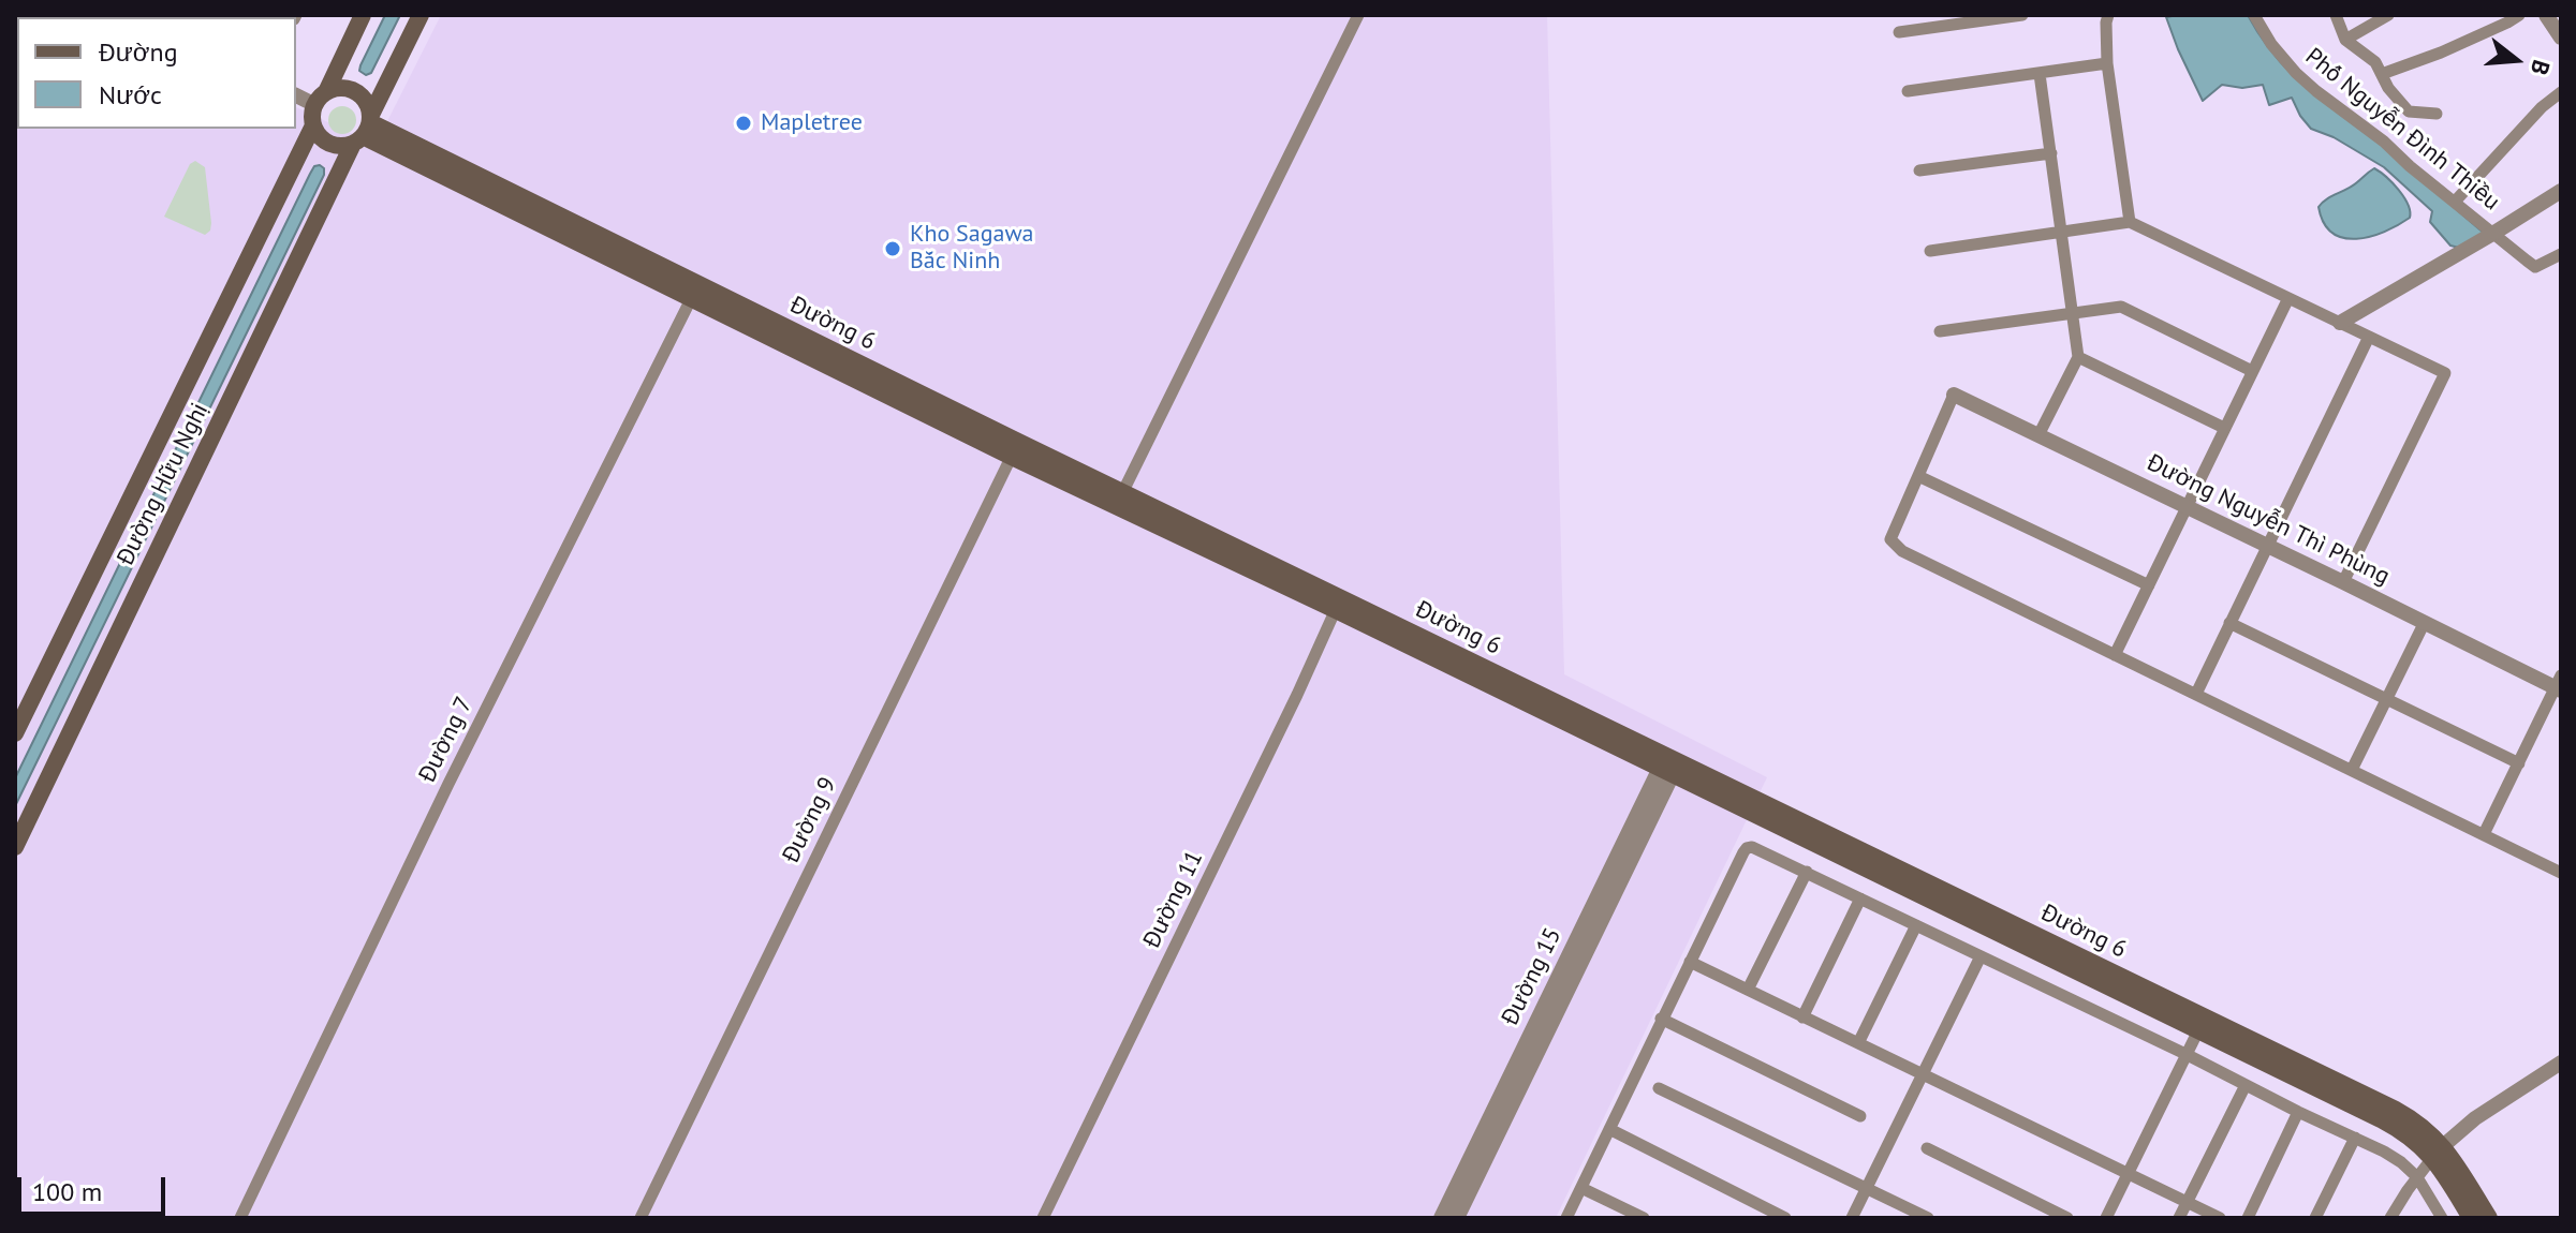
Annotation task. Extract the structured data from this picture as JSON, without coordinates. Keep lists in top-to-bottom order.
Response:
{
  "streets": {
    "main road": ["Đường 6", "Đường Hữu Nghị"],
    "street": [
      "Phố Nguyễn Đình Thiều",
      "Đường Nguyễn Thì Phùng",
      "Đường 7",
      "Đường 9",
      "Đường 11",
      "Đường 15"
    ]
  },
  "crossings": [
    ["Đường 6", "Đường Hữu Nghị"],
    ["Đường 6", "Đường 7"],
    ["Đường 6", "Đường 9"],
    ["Đường 6", "Đường 11"],
    ["Đường 6", "Đường 15"]
  ],
  "places": ["Mapletree", "Kho Sagawa Bắc Ninh"],
  "legend": ["Đường", "Nước"],
  "scale_bar": "100 m",
  "north": "right"
}
